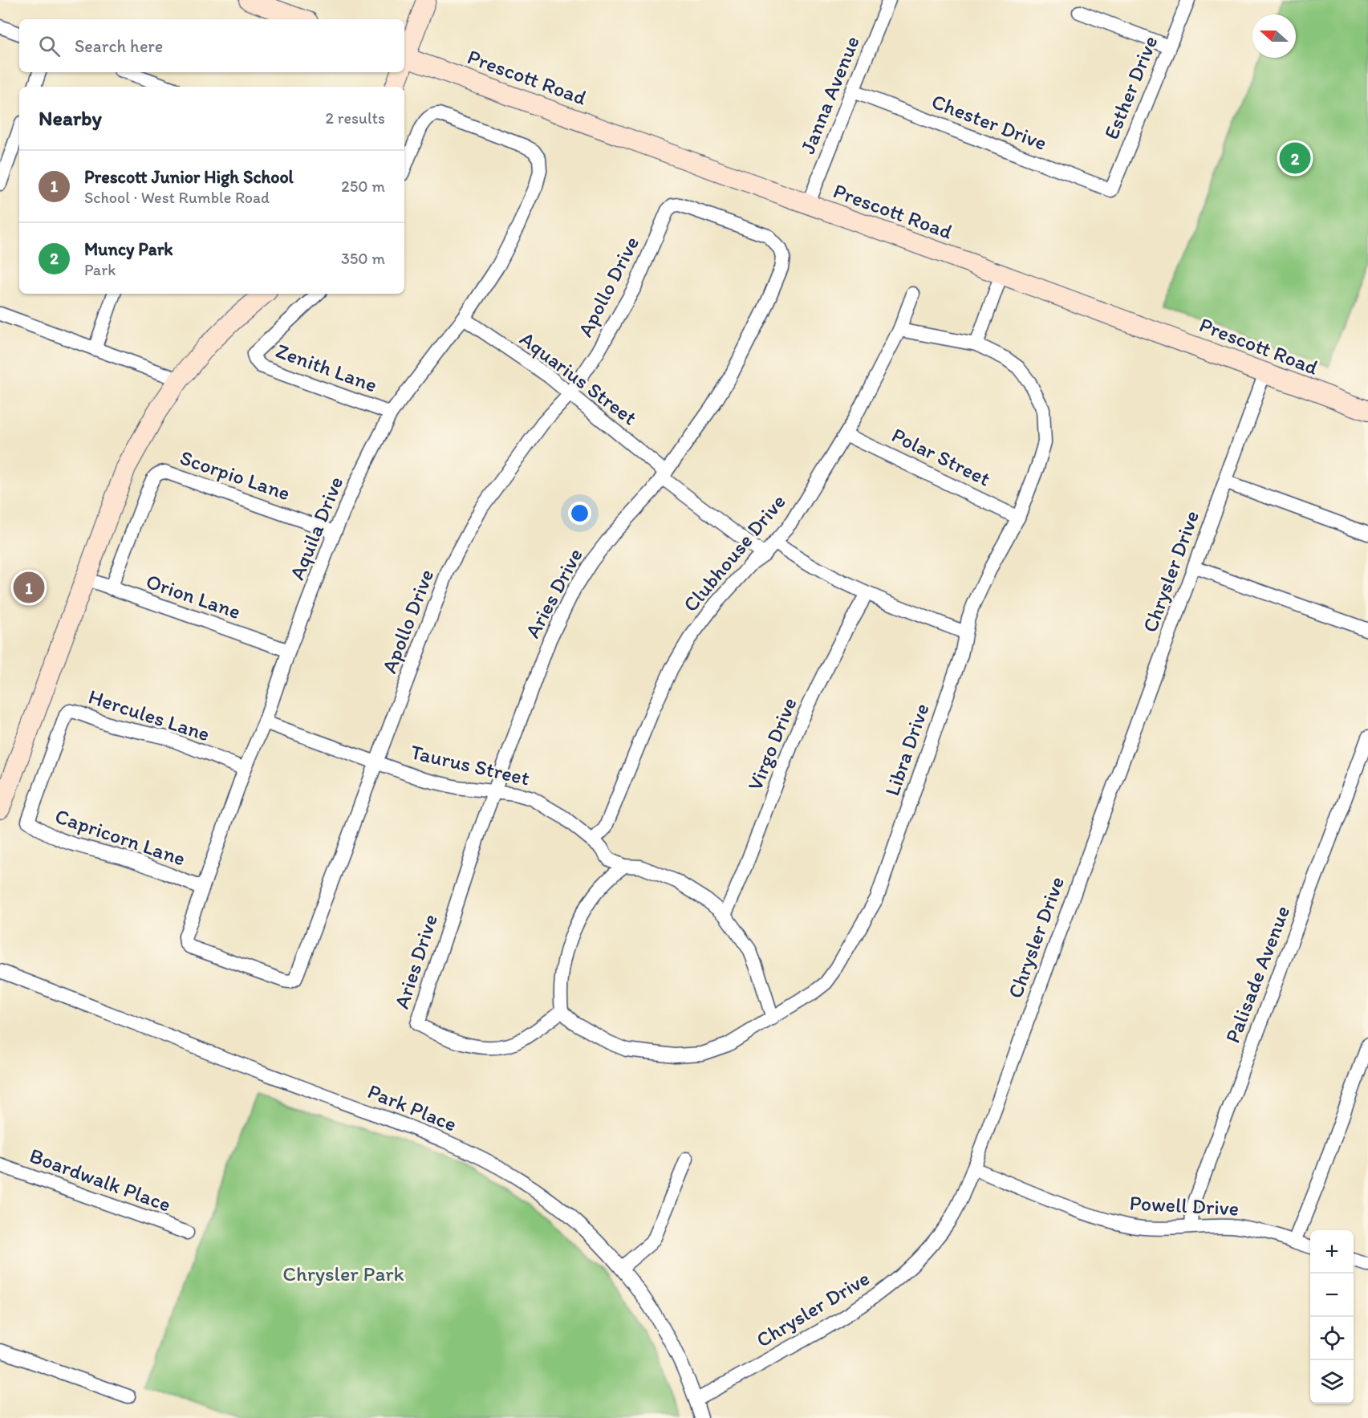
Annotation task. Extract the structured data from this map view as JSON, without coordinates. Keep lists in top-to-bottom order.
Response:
{
  "streets": {
    "main road": ["Prescott Road"],
    "street": [
      "Esther Drive",
      "Janna Avenue",
      "Chester Drive",
      "Apollo Drive",
      "Zenith Lane",
      "Aquarius Street",
      "Polar Street",
      "Scorpio Lane",
      "Aquila Drive",
      "Clubhouse Drive",
      "Chrysler Drive",
      "Aries Drive",
      "Orion Lane",
      "Hercules Lane",
      "Virgo Drive",
      "Libra Drive",
      "Taurus Street",
      "Capricorn Lane",
      "Palisade Avenue",
      "Park Place",
      "Boardwalk Place",
      "Powell Drive"
    ]
  },
  "crossings": [
    ["Prescott Road", "Janna Avenue"],
    ["Prescott Road", "Chrysler Drive"],
    ["Esther Drive", "Chester Drive"],
    ["Janna Avenue", "Chester Drive"],
    ["Apollo Drive", "Aquarius Street"],
    ["Apollo Drive", "Aquila Drive"],
    ["Apollo Drive", "Aries Drive"],
    ["Apollo Drive", "Taurus Street"],
    ["Zenith Lane", "Aquila Drive"],
    ["Aquarius Street", "Aquila Drive"],
    ["Aquarius Street", "Clubhouse Drive"],
    ["Aquarius Street", "Aries Drive"],
    ["Polar Street", "Clubhouse Drive"],
    ["Polar Street", "Libra Drive"],
    ["Scorpio Lane", "Aquila Drive"],
    ["Scorpio Lane", "Orion Lane"],
    ["Aquila Drive", "Orion Lane"],
    ["Aquila Drive", "Hercules Lane"],
    ["Aquila Drive", "Taurus Street"],
    ["Aquila Drive", "Capricorn Lane"],
    ["Clubhouse Drive", "Libra Drive"],
    ["Clubhouse Drive", "Taurus Street"],
    ["Chrysler Drive", "Park Place"],
    ["Chrysler Drive", "Powell Drive"],
    ["Aries Drive", "Libra Drive"],
    ["Aries Drive", "Taurus Street"],
    ["Hercules Lane", "Capricorn Lane"],
    ["Virgo Drive", "Taurus Street"],
    ["Libra Drive", "Taurus Street"],
    ["Palisade Avenue", "Powell Drive"]
  ],
  "parks": ["Chrysler Park"],
  "north": "left",
  "page": {
    "search": "Search here",
    "heading": ["Nearby", "2 results"],
    "pins": ["2", "1"],
    "list": [
      {
        "mark": "1",
        "name": "Prescott Junior High School",
        "note": "School · West Rumble Road",
        "value": "250 m"
      },
      {
        "mark": "2",
        "name": "Muncy Park",
        "note": "Park",
        "value": "350 m"
      }
    ],
    "map_buttons": ["+", "−"]
  }
}
